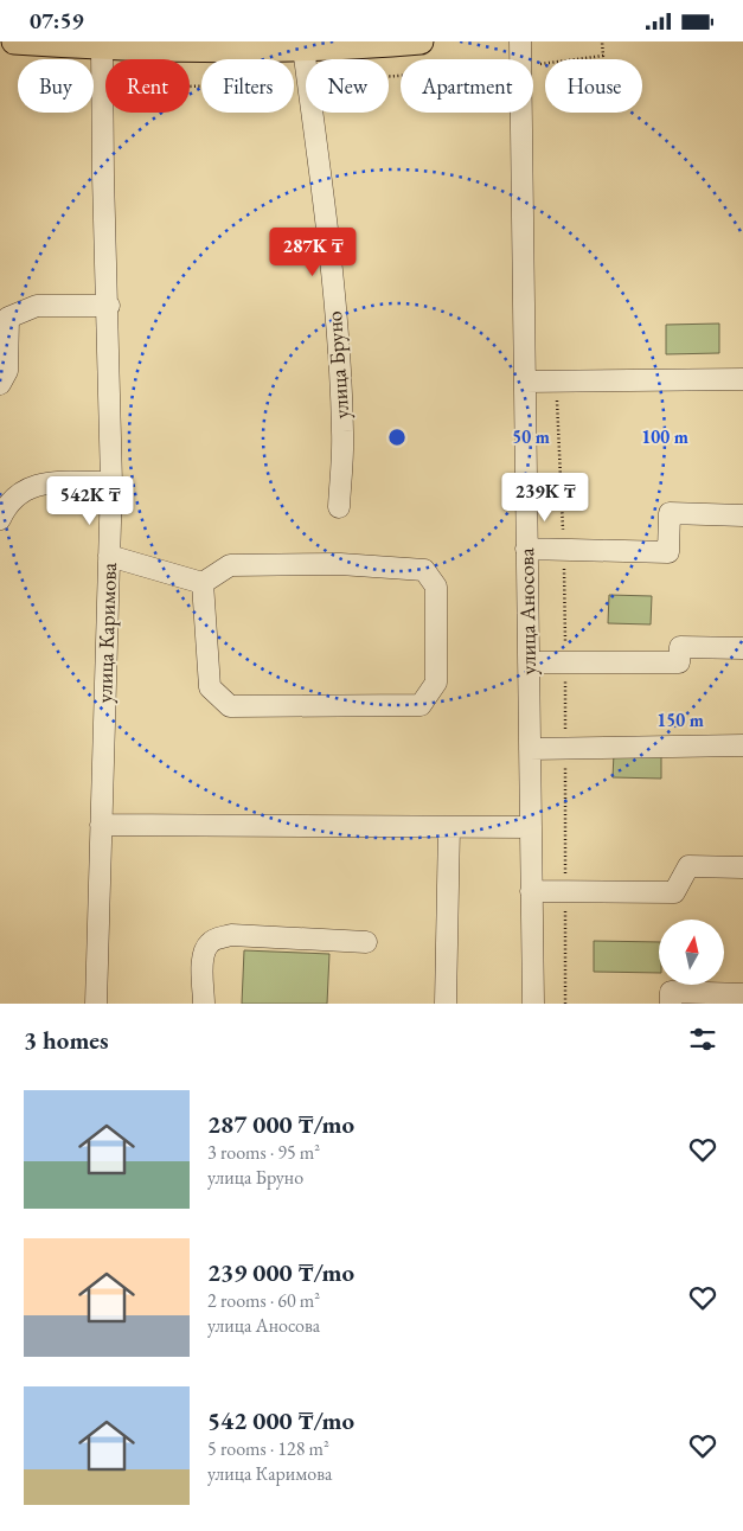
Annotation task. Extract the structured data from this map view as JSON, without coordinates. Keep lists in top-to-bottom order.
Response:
{
  "streets": {
    "street": ["улица Бруно", "улица Аносова", "улица Каримова"]
  },
  "north": "top",
  "page": {
    "status": "07:59",
    "chip": [
      "Buy",
      "Rent",
      "Filters",
      "New",
      "Apartment",
      "House"
    ],
    "price": ["287K ₸", "239K ₸", "542K ₸"],
    "heading": "3 homes",
    "list": [
      {
        "name": "287 000 ₸/mo",
        "note": "3 rooms · 95 m² · улица Бруно"
      },
      {
        "name": "239 000 ₸/mo",
        "note": "2 rooms · 60 m² · улица Аносова"
      },
      {
        "name": "542 000 ₸/mo",
        "note": "5 rooms · 128 m² · улица Каримова"
      }
    ]
  },
  "rings": ["50 m", "100 m", "150 m"]
}
